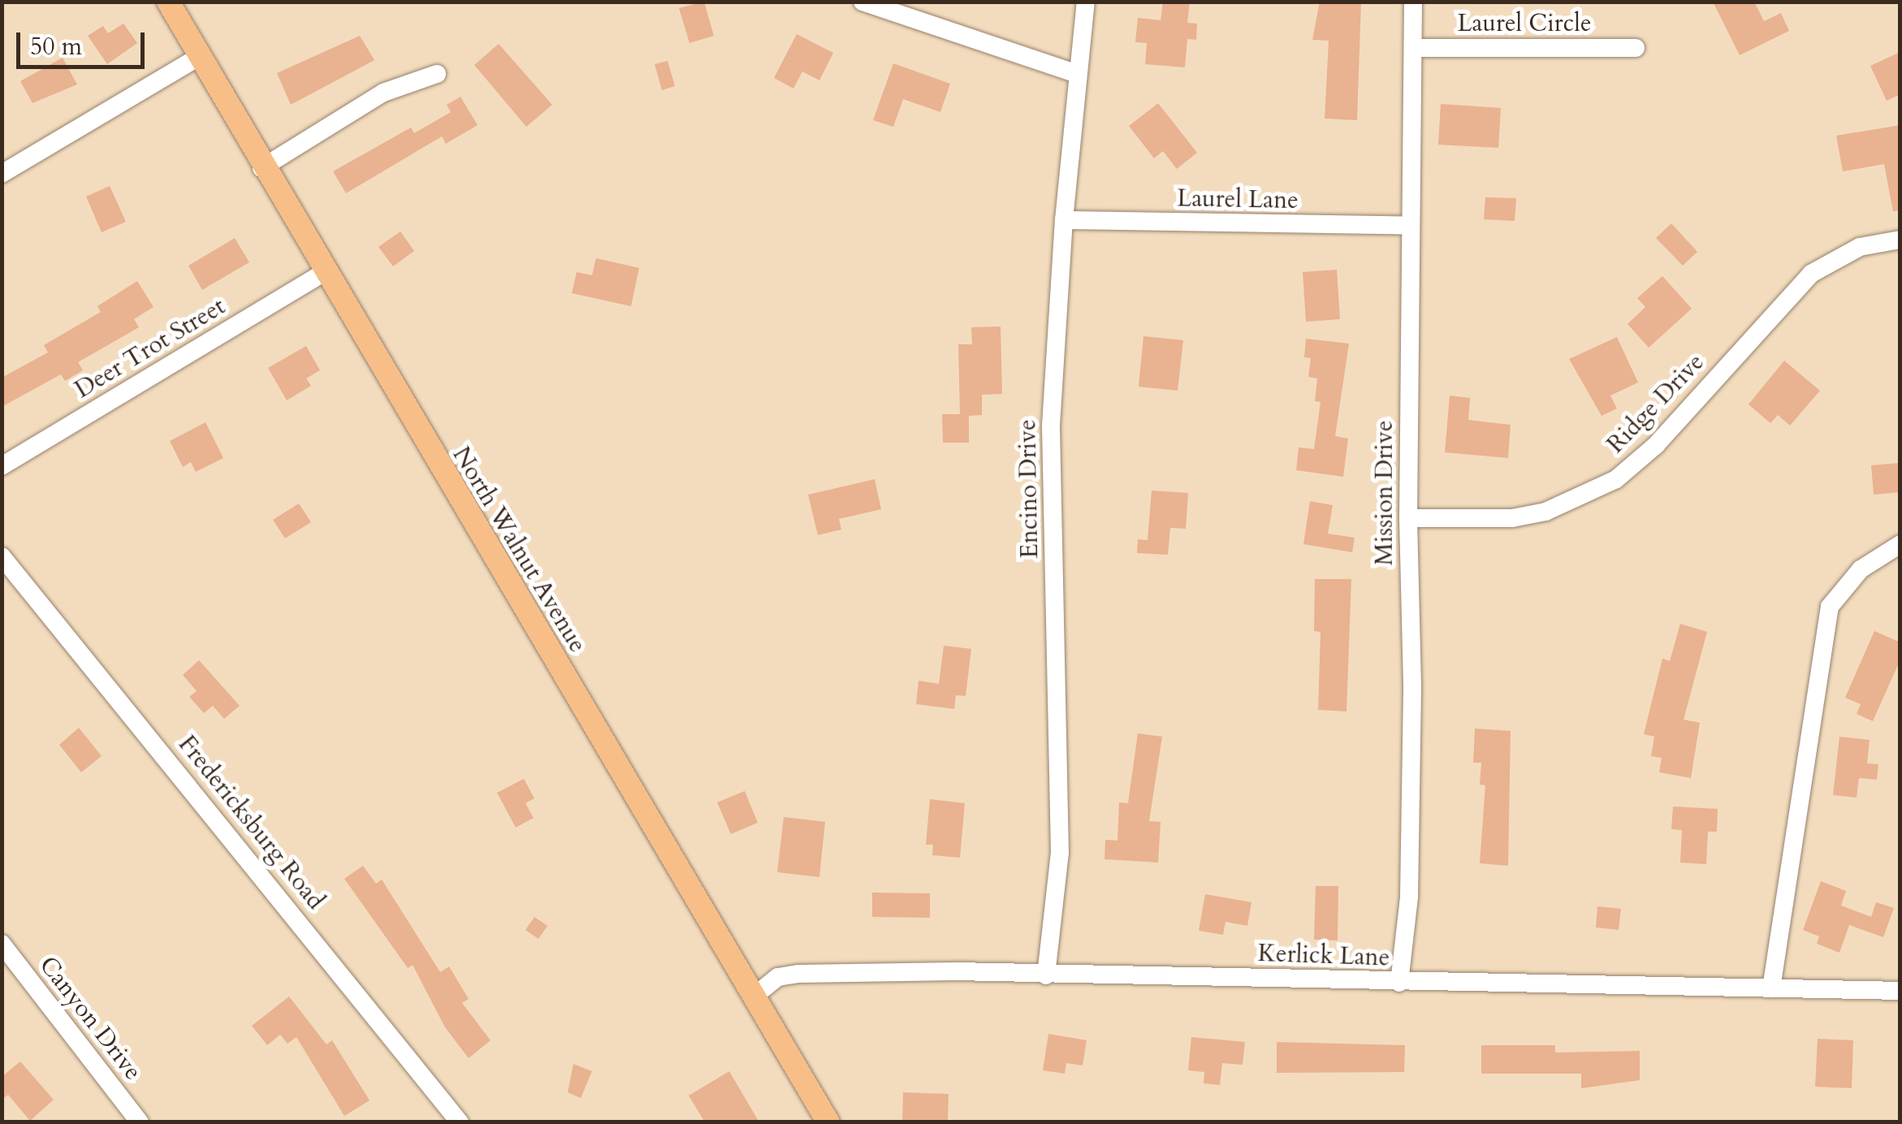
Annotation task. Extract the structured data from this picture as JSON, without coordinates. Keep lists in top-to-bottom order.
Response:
{
  "streets": {
    "main road": ["North Walnut Avenue"],
    "street": [
      "Laurel Circle",
      "Laurel Lane",
      "Deer Trot Street",
      "Ridge Drive",
      "Encino Drive",
      "Mission Drive",
      "Fredericksburg Road",
      "Kerlick Lane",
      "Canyon Drive"
    ]
  },
  "crossings": [
    ["Laurel Circle", "Mission Drive"],
    ["Laurel Lane", "Encino Drive"],
    ["Laurel Lane", "Mission Drive"],
    ["Deer Trot Street", "North Walnut Avenue"],
    ["Ridge Drive", "Mission Drive"],
    ["Encino Drive", "Kerlick Lane"],
    ["Mission Drive", "Kerlick Lane"],
    ["North Walnut Avenue", "Kerlick Lane"]
  ],
  "scale_bar": "50 m"
}
